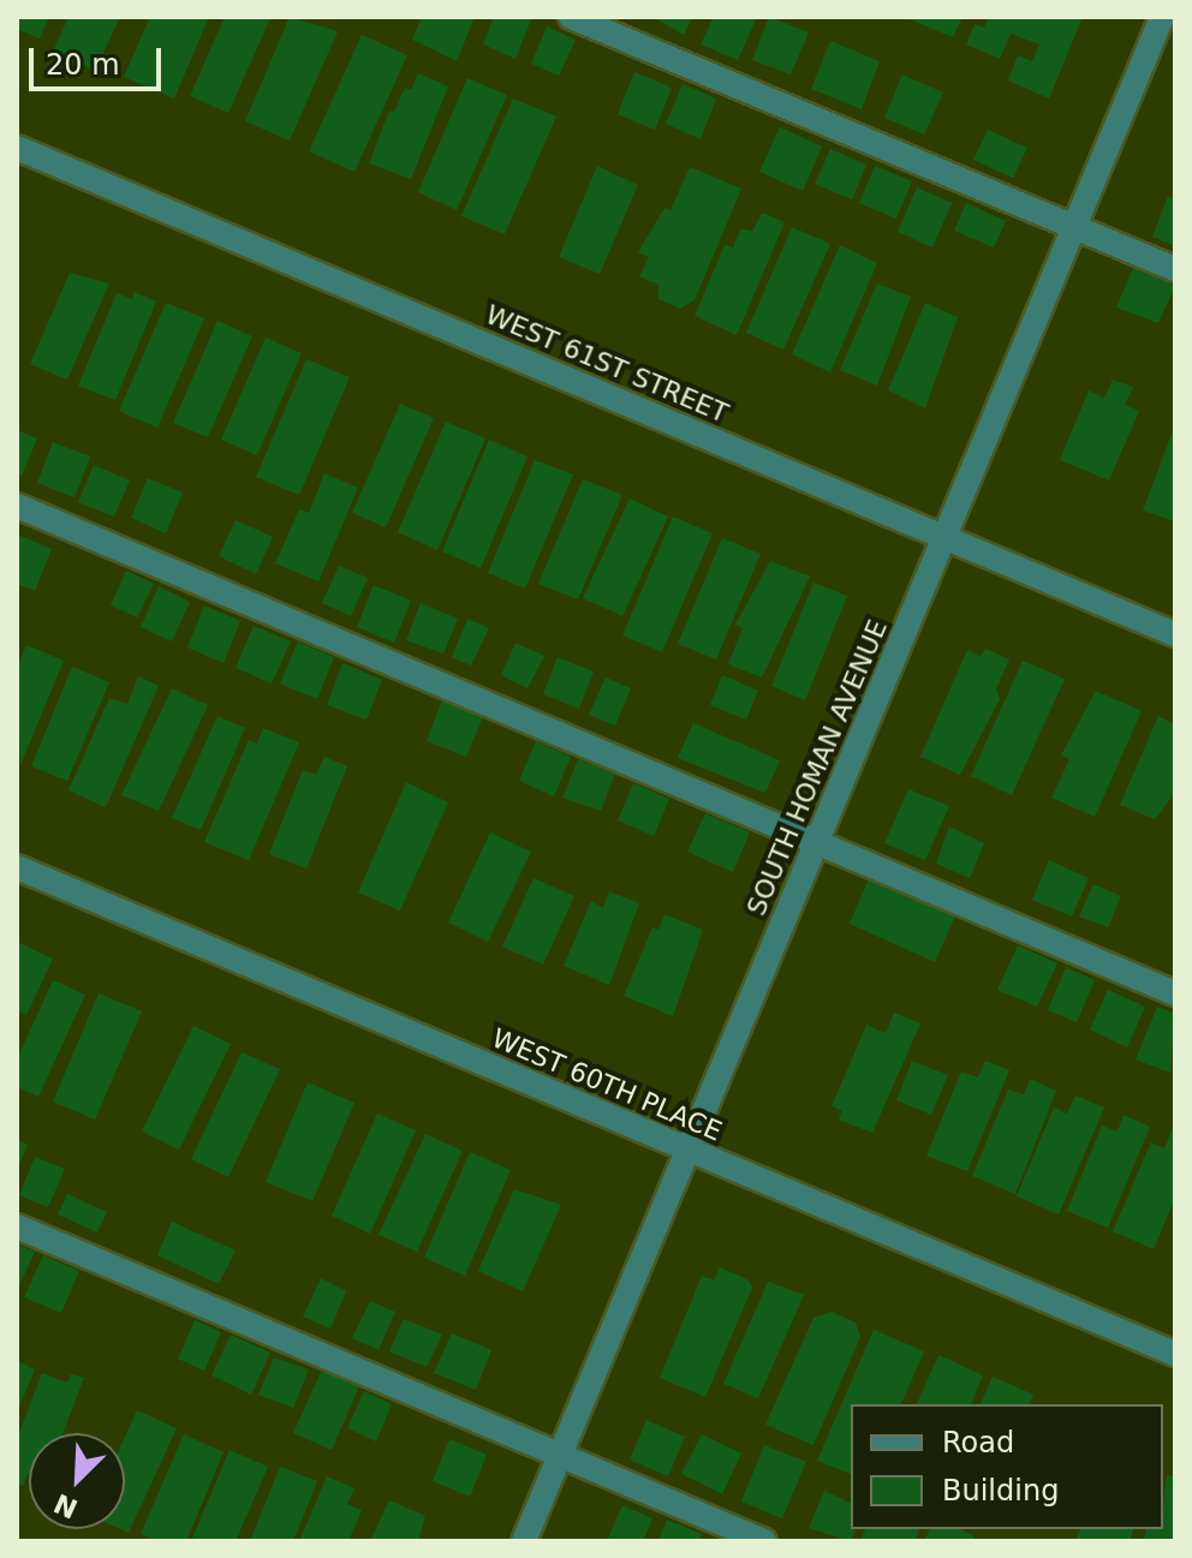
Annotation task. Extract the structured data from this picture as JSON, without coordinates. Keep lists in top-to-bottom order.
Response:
{
  "streets": {
    "street": ["WEST 61ST STREET", "SOUTH HOMAN AVENUE", "WEST 60TH PLACE"]
  },
  "crossings": [
    ["WEST 61ST STREET", "SOUTH HOMAN AVENUE"],
    ["SOUTH HOMAN AVENUE", "WEST 60TH PLACE"]
  ],
  "legend": ["Road", "Building"],
  "scale_bar": "20 m",
  "north": "bottom left"
}
